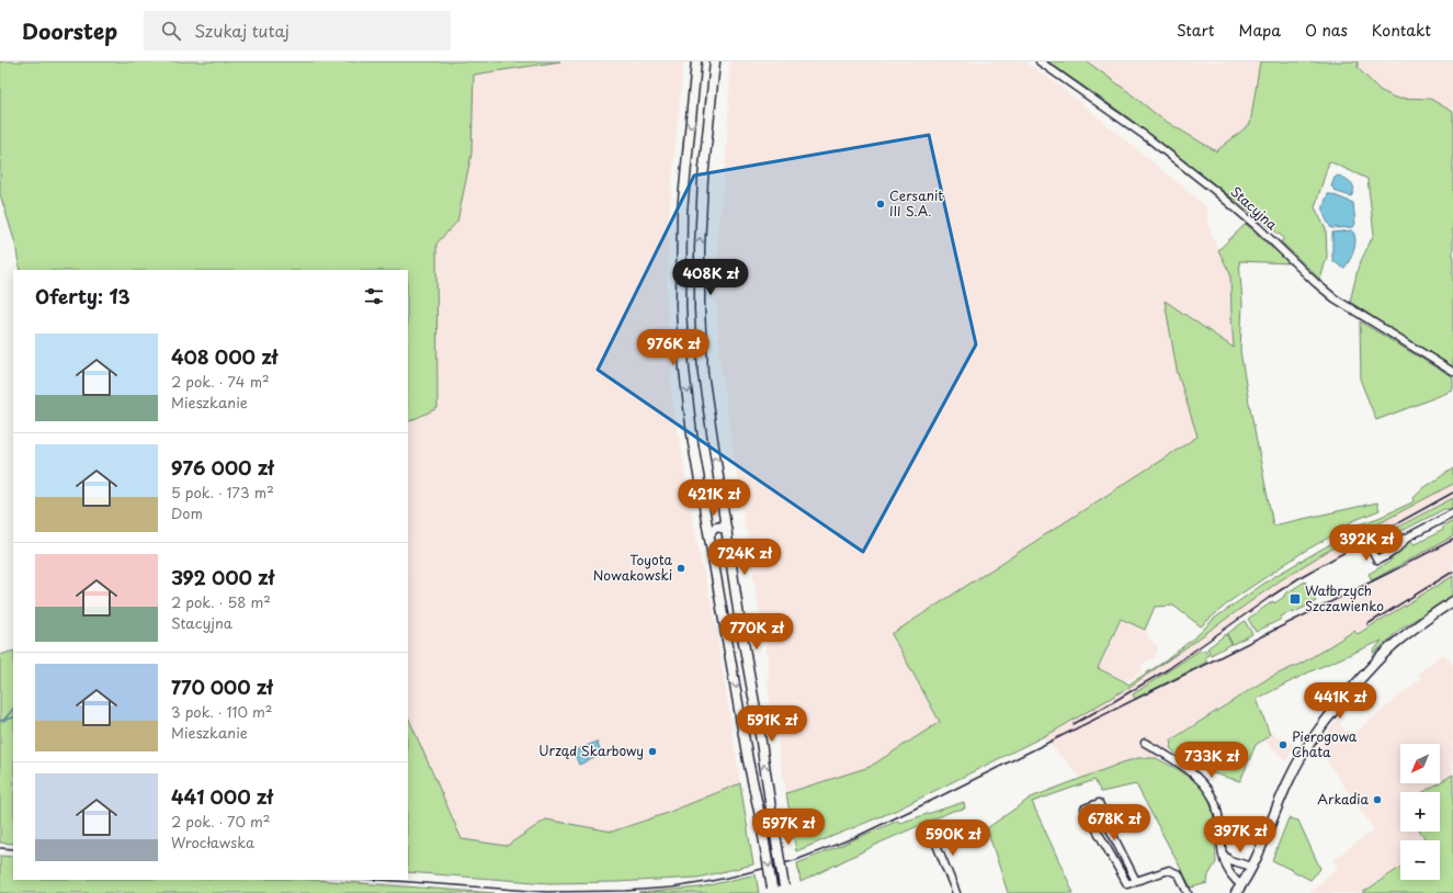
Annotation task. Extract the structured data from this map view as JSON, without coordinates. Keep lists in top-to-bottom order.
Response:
{
  "streets": {
    "street": ["Stacyjna"]
  },
  "places": {
    "other": [
      "Cersanit III S.A.",
      "Toyota Nowakowski",
      "Pierogowa Chata",
      "Urząd Skarbowy",
      "Arkadia"
    ],
    "transit": ["Wałbrzych Szczawienko"]
  },
  "north": "bottom left",
  "page": {
    "header": "Doorstep",
    "search": "Szukaj tutaj",
    "nav": [
      "Start",
      "Mapa",
      "O nas",
      "Kontakt"
    ],
    "price": [
      "408K zł",
      "976K zł",
      "421K zł",
      "392K zł",
      "724K zł",
      "770K zł",
      "441K zł",
      "591K zł",
      "733K zł",
      "678K zł",
      "597K zł",
      "397K zł",
      "590K zł"
    ],
    "heading": "Oferty: 13",
    "list": [
      {
        "name": "408 000 zł",
        "note": "2 pok. · 74 m² · Mieszkanie"
      },
      {
        "name": "976 000 zł",
        "note": "5 pok. · 173 m² · Dom"
      },
      {
        "name": "392 000 zł",
        "note": "2 pok. · 58 m² · Stacyjna"
      },
      {
        "name": "770 000 zł",
        "note": "3 pok. · 110 m² · Mieszkanie"
      },
      {
        "name": "441 000 zł",
        "note": "2 pok. · 70 m² · Wrocławska"
      }
    ],
    "map_buttons": ["+", "−"]
  }
}
